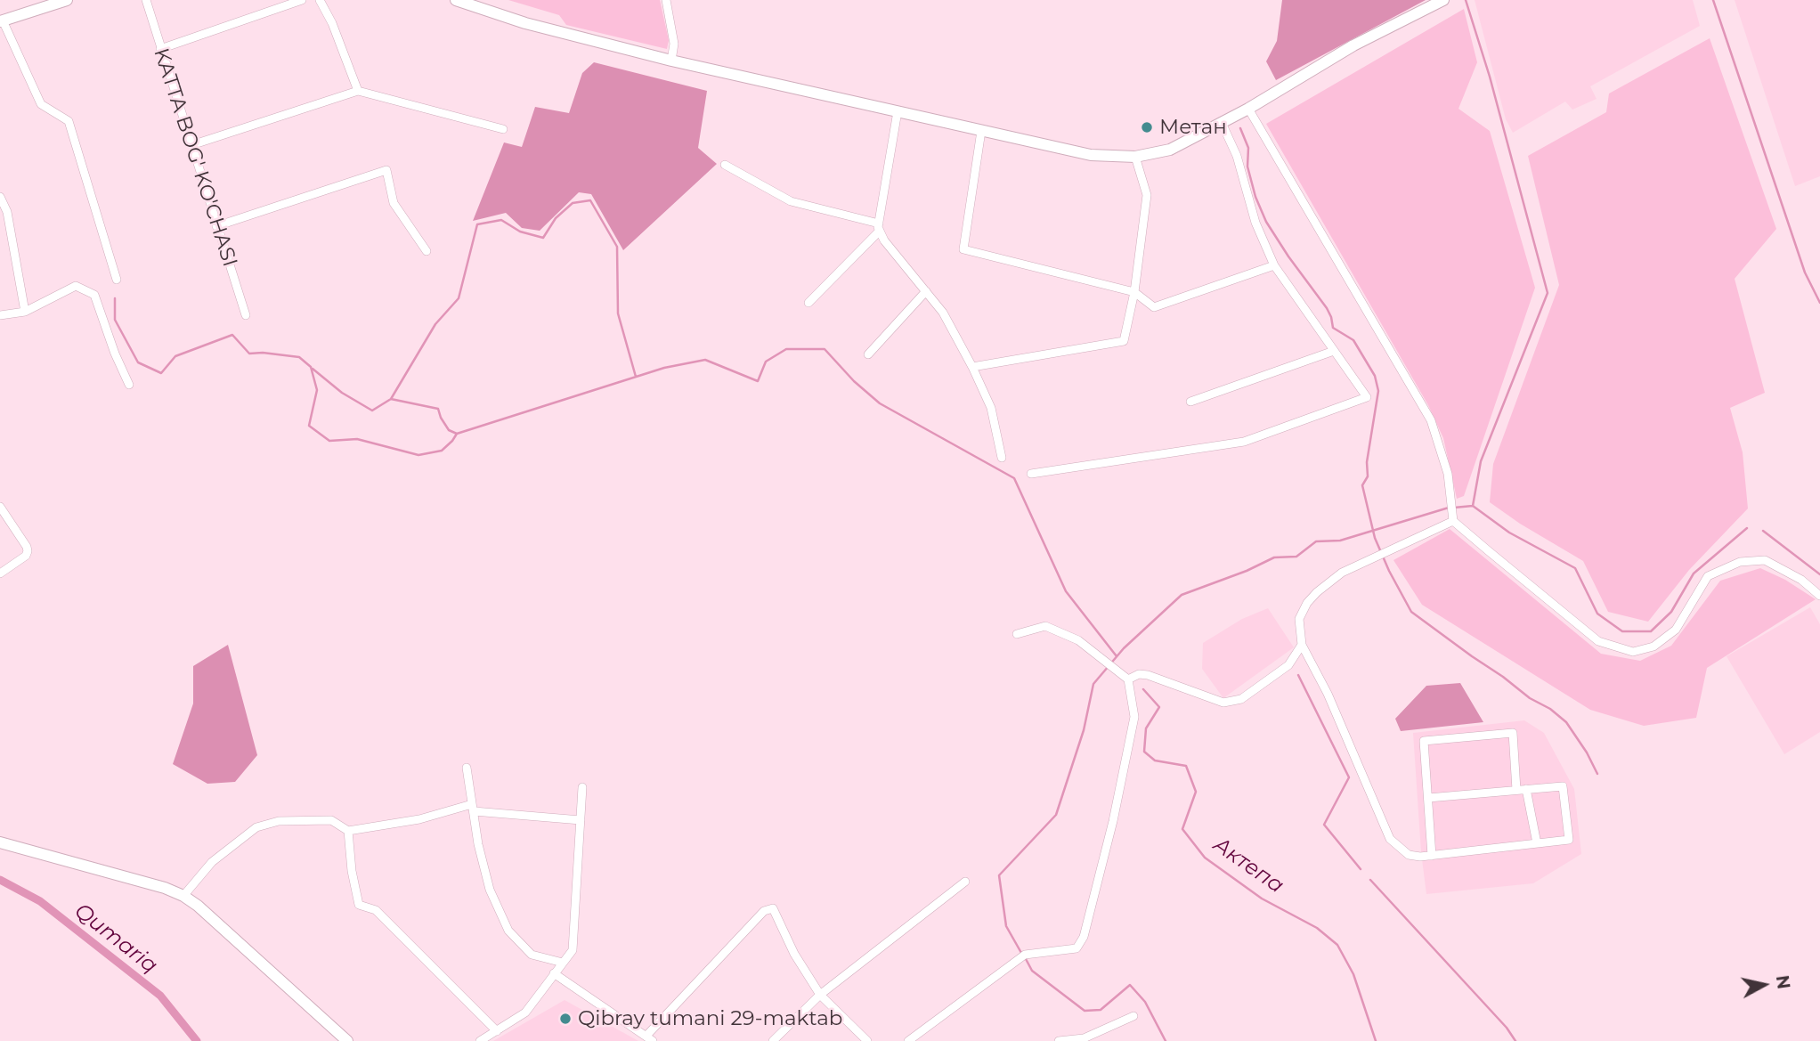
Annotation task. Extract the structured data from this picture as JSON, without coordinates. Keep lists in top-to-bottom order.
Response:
{
  "streets": {
    "street": ["KATTA BOG' KO'CHASI"]
  },
  "water": ["Актепа", "Qumariq"],
  "places": ["Метан", "Qibray tumani 29-maktab"],
  "north": "right"
}
